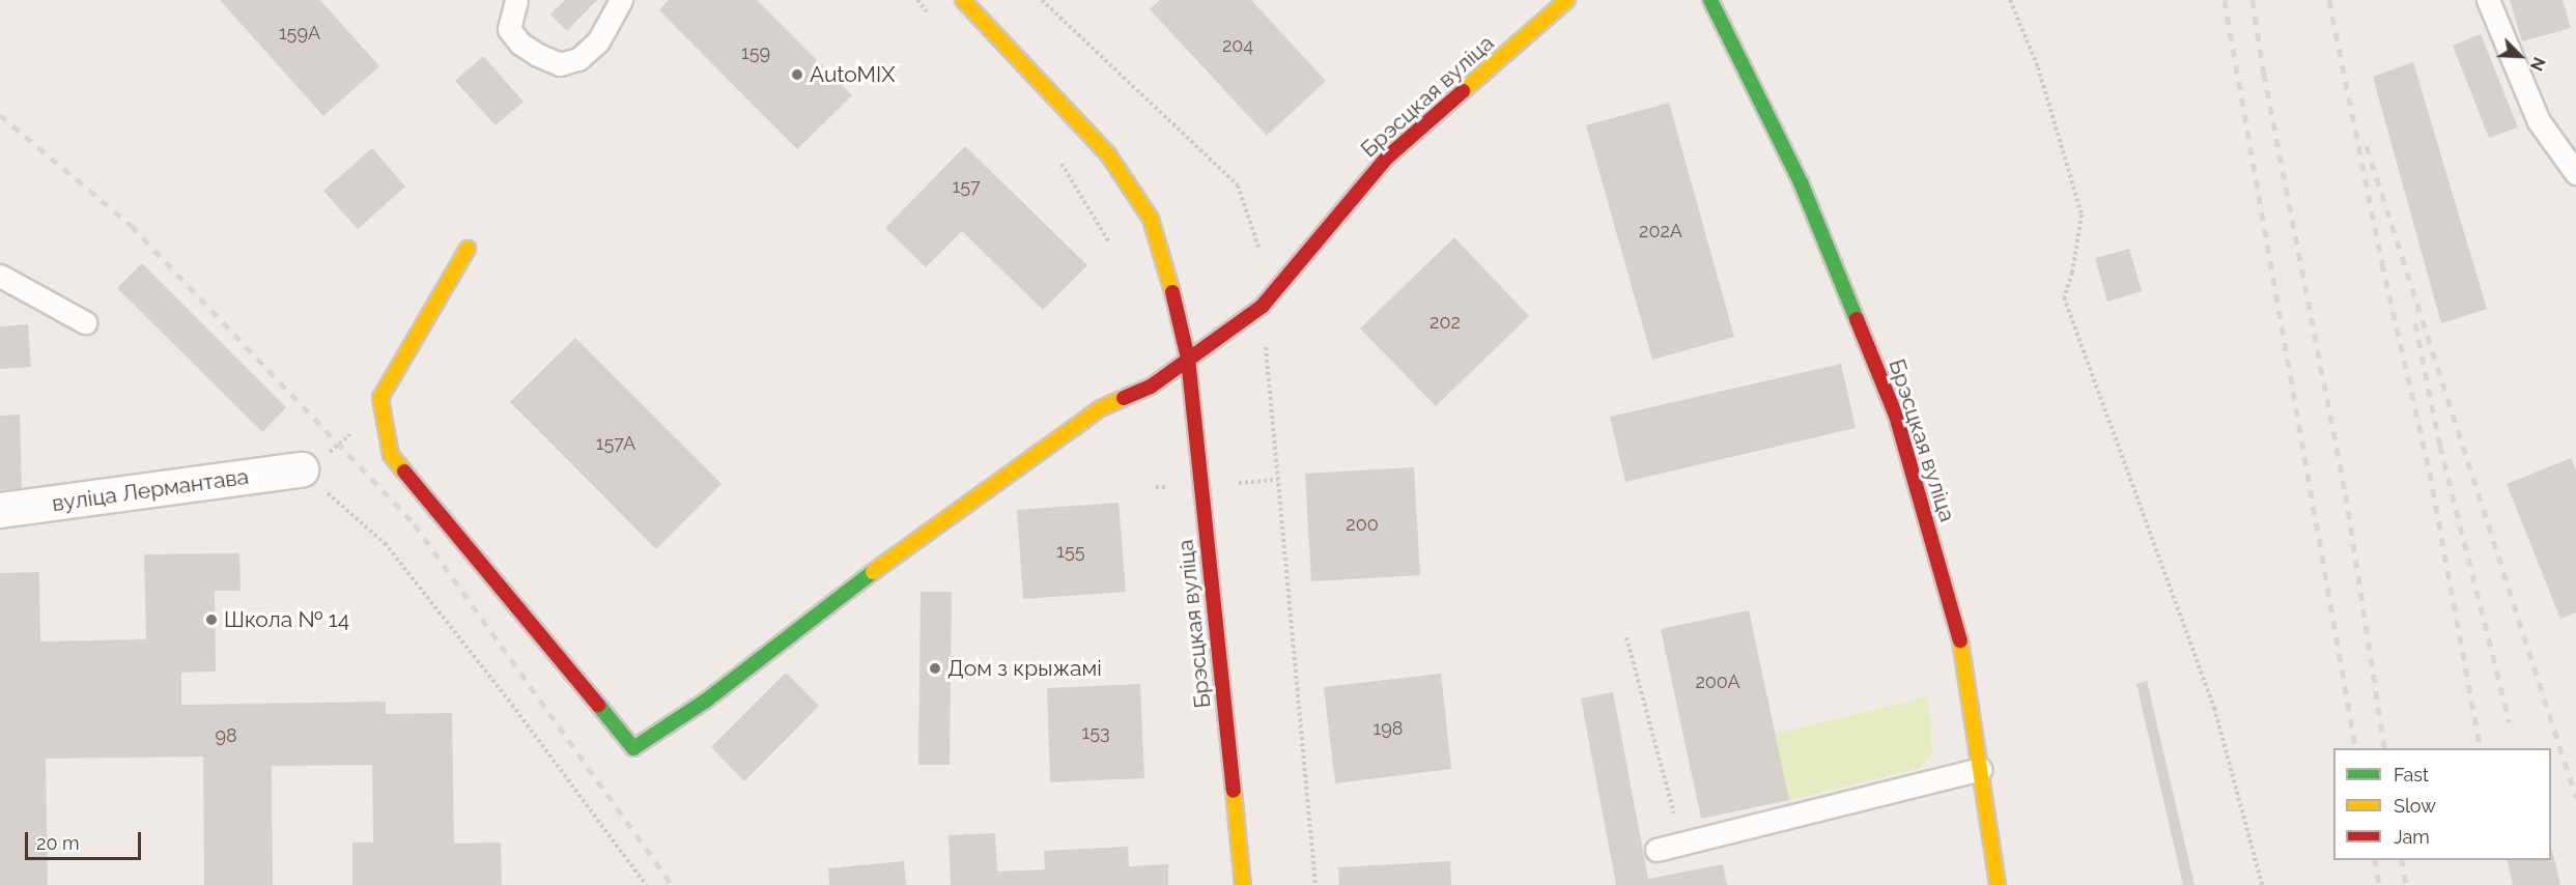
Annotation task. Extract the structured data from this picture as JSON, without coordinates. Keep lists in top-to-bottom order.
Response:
{
  "streets": {
    "street": ["Брэсцкая вуліца", "вуліца Лермантава"]
  },
  "places": ["AutoMIX", "Школа № 14", "Дом з крыжамі"],
  "house_numbers": [
    "159А",
    "204",
    "159",
    "157",
    "202А",
    "202",
    "157А",
    "200",
    "155",
    "200А",
    "198",
    "153",
    "98"
  ],
  "legend": ["Fast", "Slow", "Jam"],
  "scale_bar": "20 m",
  "north": "bottom right"
}
